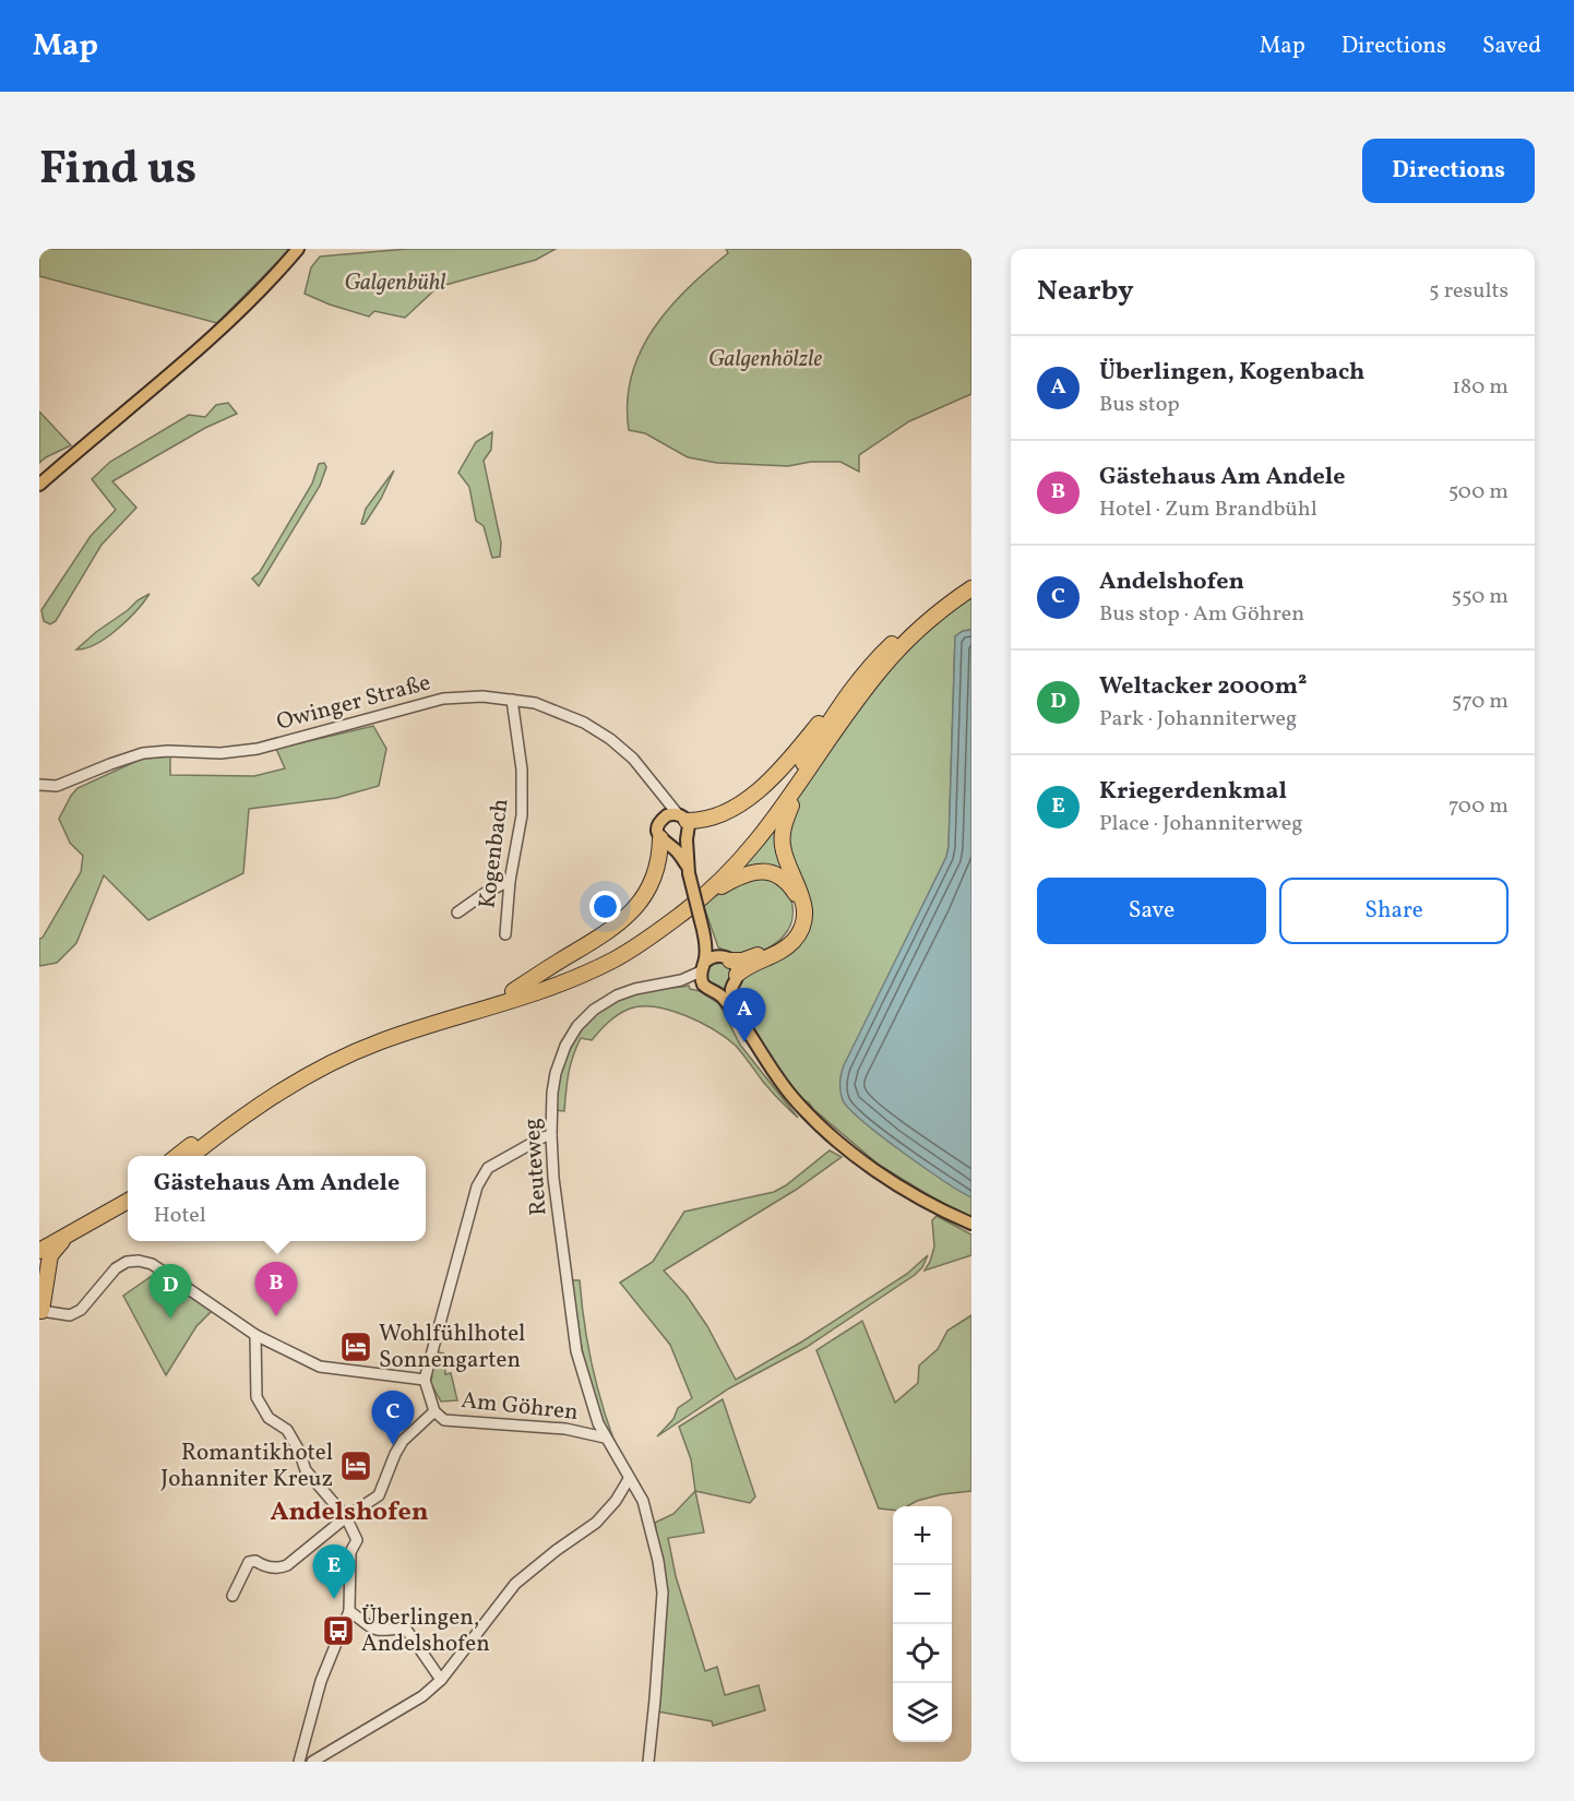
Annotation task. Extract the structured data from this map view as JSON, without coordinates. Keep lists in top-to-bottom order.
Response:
{
  "streets": {
    "street": [
      "Owinger Straße",
      "Kogenbach",
      "Reuteweg",
      "Am Göhren"
    ]
  },
  "crossings": [
    ["Owinger Straße", "Kogenbach"],
    ["Reuteweg", "Am Göhren"]
  ],
  "districts": ["Andelshofen"],
  "parks": ["Galgenbühl", "Galgenhölzle"],
  "places": {
    "hotel": ["Wohlfühlhotel Sonnengarten", "Romantikhotel Johanniter Kreuz"],
    "bus stop": ["Überlingen, Andelshofen"]
  },
  "page": {
    "header": "Map",
    "nav": ["Map", "Directions", "Saved"],
    "title": "Find us",
    "buttons": [
      "Directions",
      ["Save", "Share"]
    ],
    "heading": ["Nearby", "5 results"],
    "list": [
      {
        "mark": "A",
        "name": "Überlingen, Kogenbach",
        "note": "Bus stop",
        "value": "180 m"
      },
      {
        "mark": "B",
        "name": "Gästehaus Am Andele",
        "note": "Hotel · Zum Brandbühl",
        "value": "500 m"
      },
      {
        "mark": "C",
        "name": "Andelshofen",
        "note": "Bus stop · Am Göhren",
        "value": "550 m"
      },
      {
        "mark": "D",
        "name": "Weltacker 2000m²",
        "note": "Park · Johanniterweg",
        "value": "570 m"
      },
      {
        "mark": "E",
        "name": "Kriegerdenkmal",
        "note": "Place · Johanniterweg",
        "value": "700 m"
      }
    ],
    "pins": [
      "A",
      "B",
      "D",
      "C",
      "E"
    ],
    "popup": ["Gästehaus Am Andele", "Hotel"],
    "map_buttons": ["+", "−"]
  }
}
